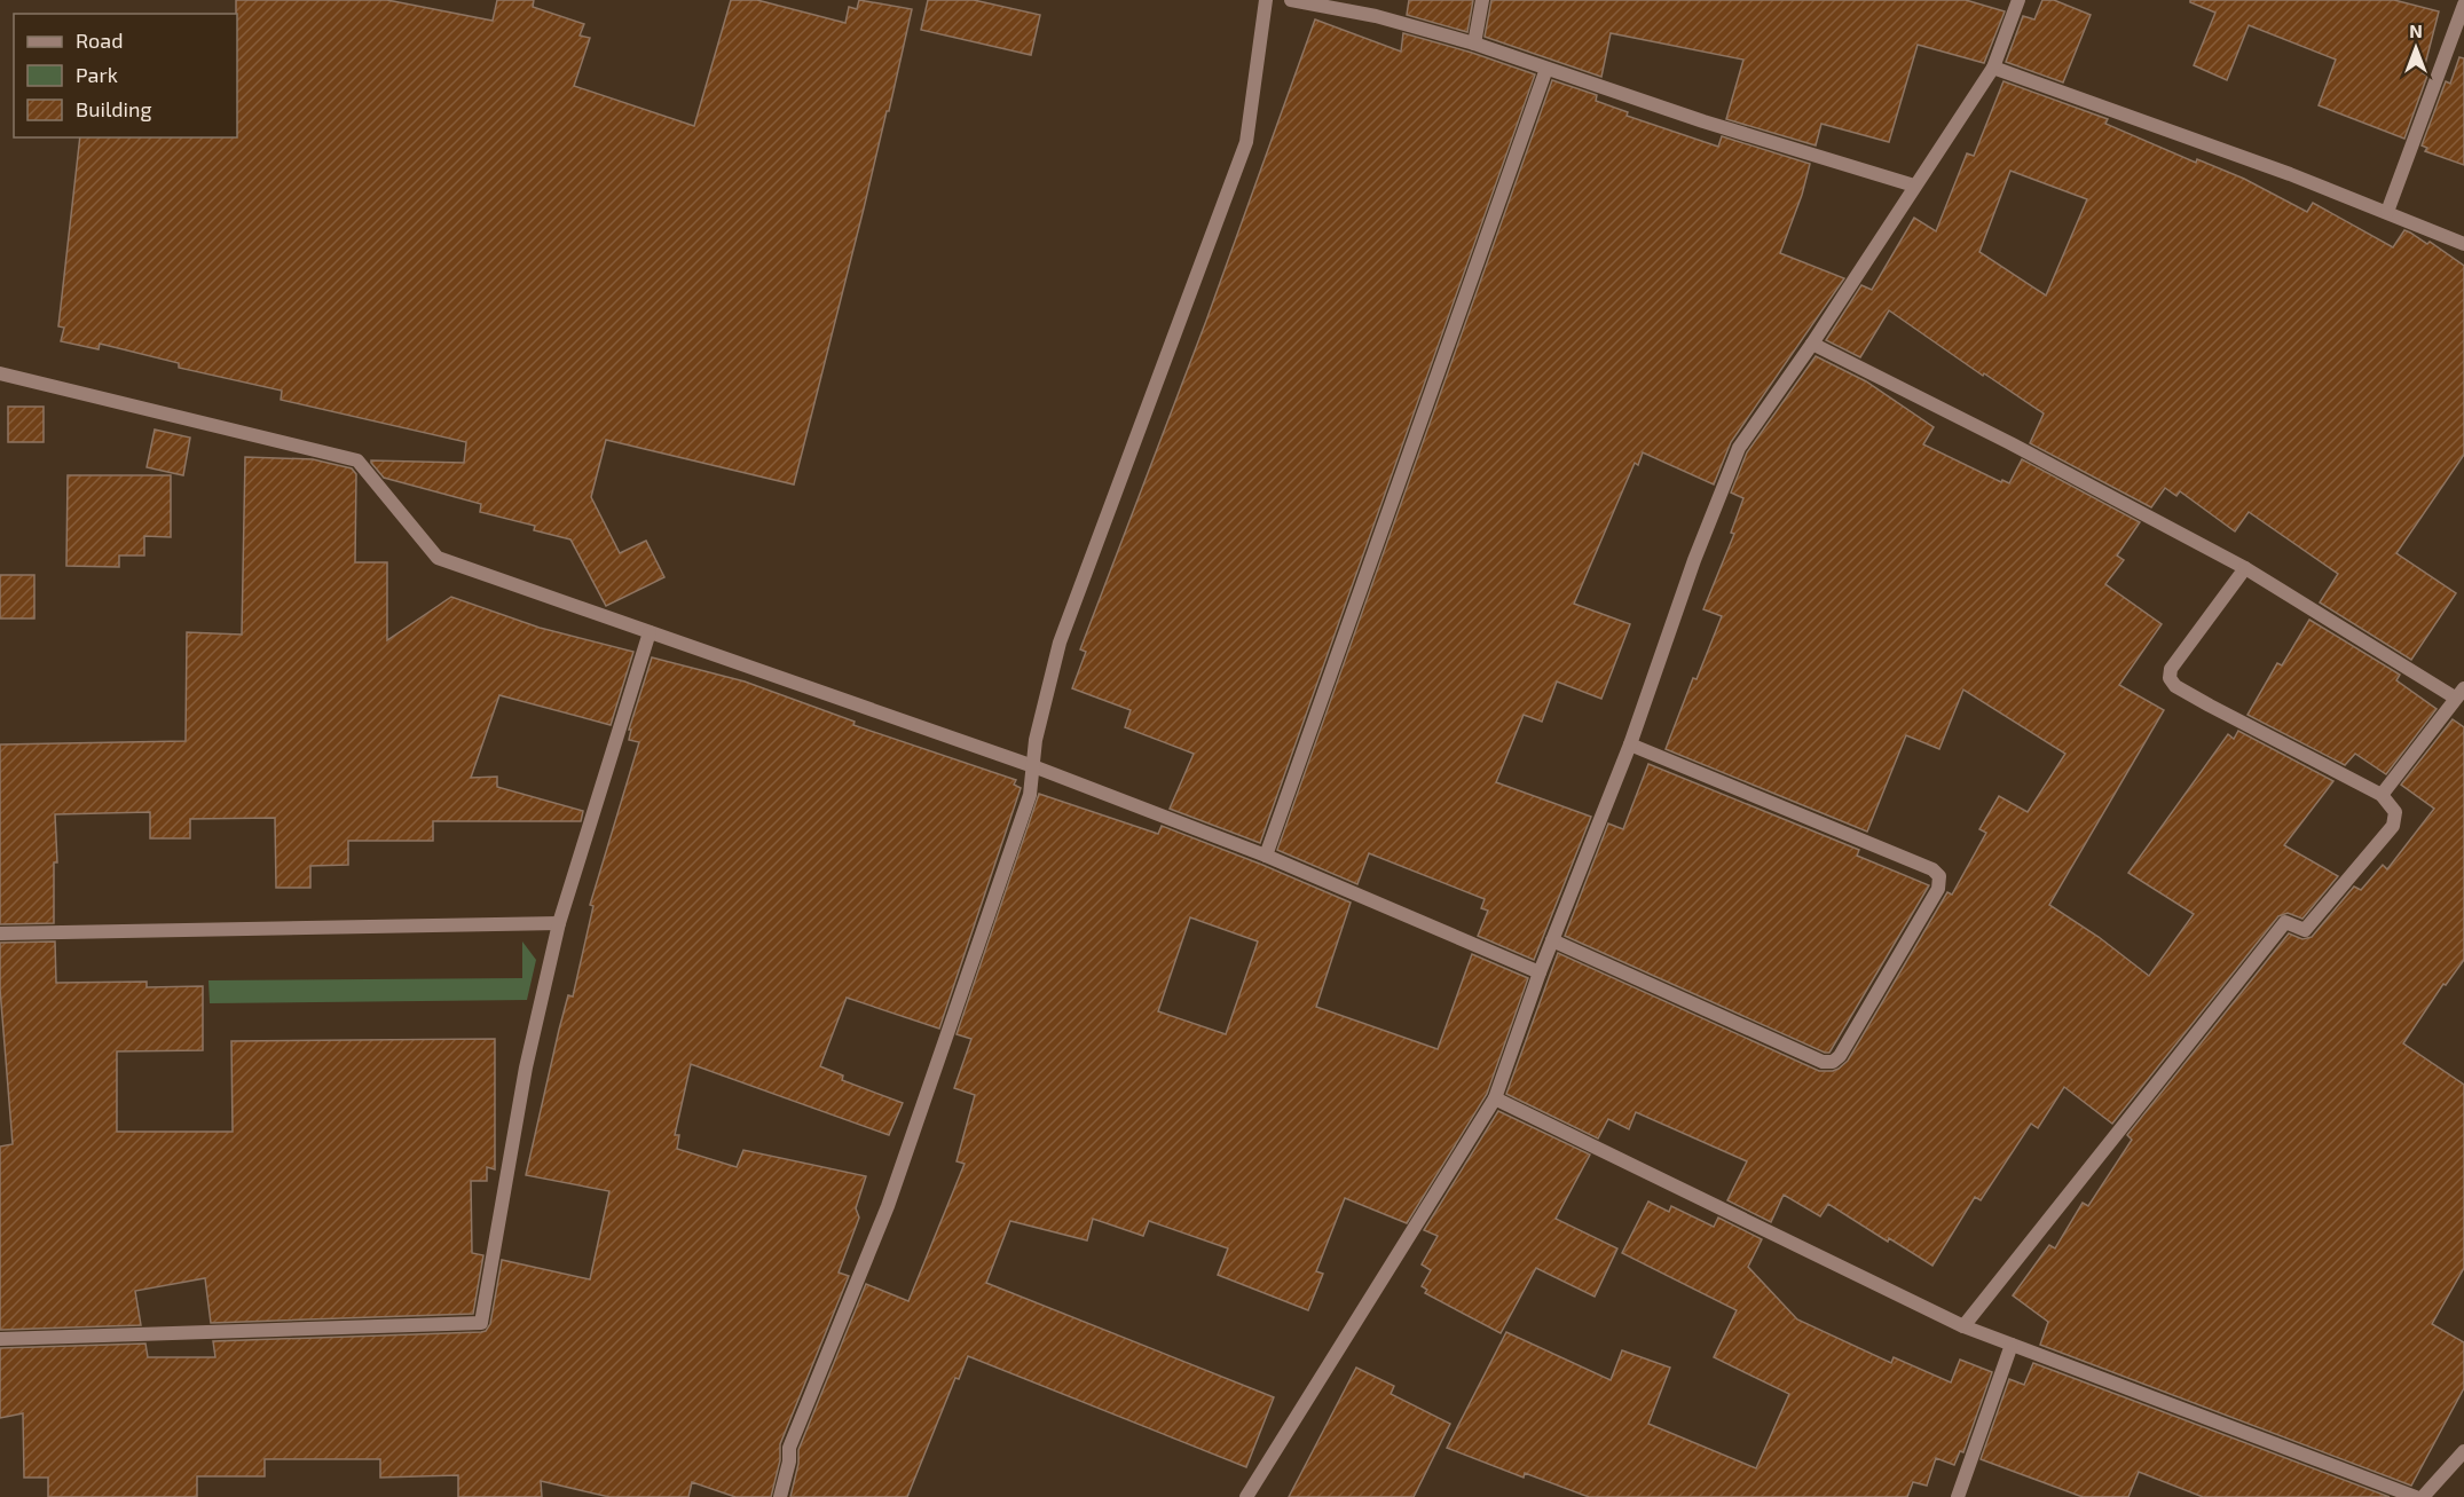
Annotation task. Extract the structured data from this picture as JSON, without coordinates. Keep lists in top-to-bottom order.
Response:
{
  "legend": ["Road", "Park", "Building"],
  "north": "top"
}
